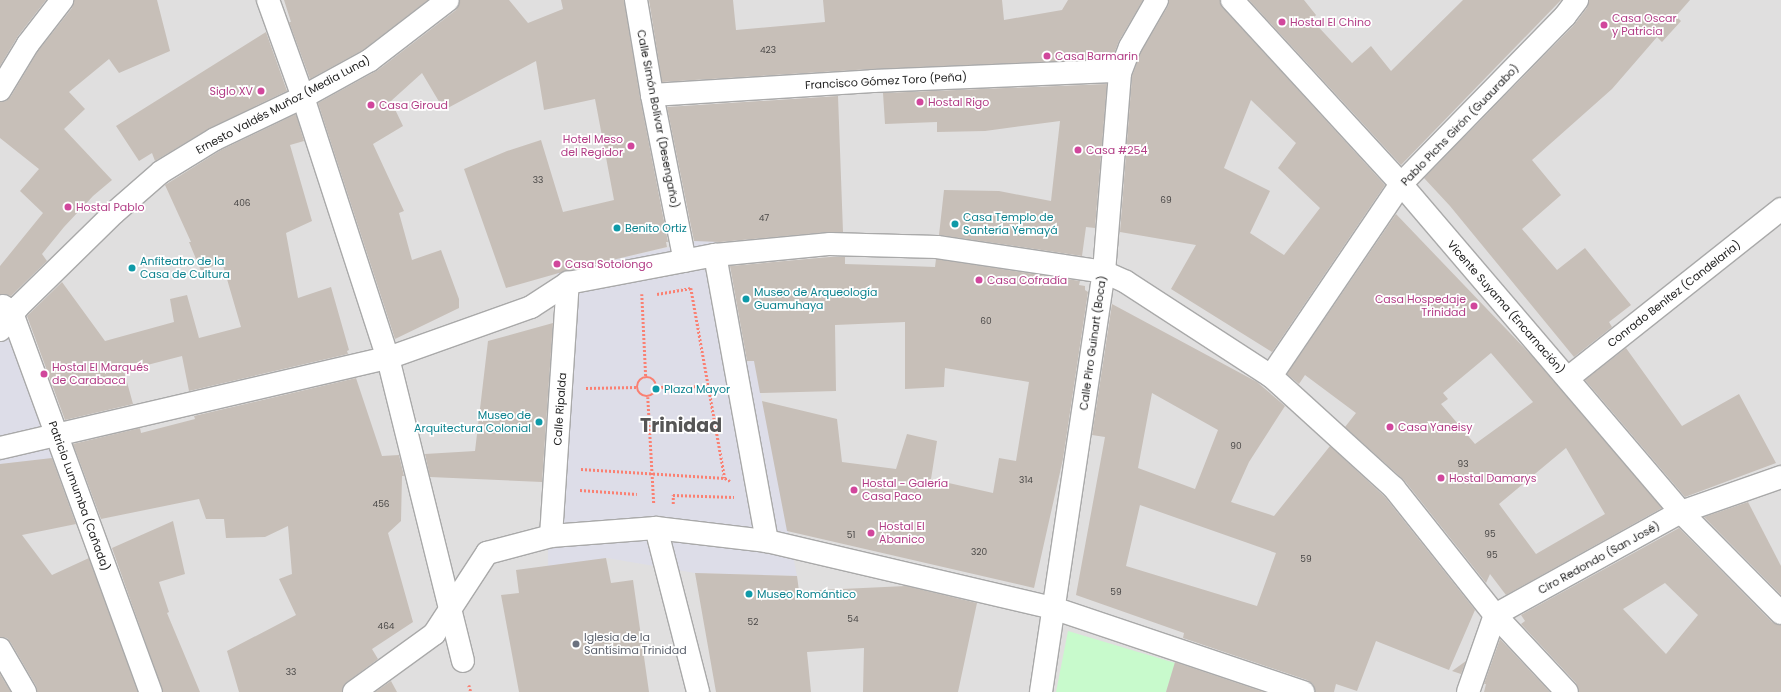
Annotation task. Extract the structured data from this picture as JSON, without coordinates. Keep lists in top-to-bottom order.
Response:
{
  "streets": {
    "street": [
      "Francisco Gómez Toro (Peña)",
      "Ernesto Valdés Muñoz (Media Luna)",
      "Calle Simón Bolívar (Desengaño)",
      "Pablo Pichs Girón (Guaurabo)",
      "Conrado Benítez (Candelaria)",
      "Vicente Suyama (Encarnación)",
      "Calle Piro Guinart (Boca)",
      "Calle Ripalda",
      "Patricio Lumumba (Cañada)",
      "Ciro Redondo (San José)"
    ]
  },
  "crossings": [
    ["Francisco Gómez Toro (Peña)", "Calle Simón Bolívar (Desengaño)"],
    ["Francisco Gómez Toro (Peña)", "Calle Piro Guinart (Boca)"],
    ["Ernesto Valdés Muñoz (Media Luna)", "Patricio Lumumba (Cañada)"],
    ["Pablo Pichs Girón (Guaurabo)", "Vicente Suyama (Encarnación)"],
    ["Conrado Benítez (Candelaria)", "Vicente Suyama (Encarnación)"],
    ["Vicente Suyama (Encarnación)", "Ciro Redondo (San José)"]
  ],
  "districts": ["Trinidad"],
  "places": [
    "Hostal El Chino",
    "Casa Oscar y Patricia",
    "Casa Barmarin",
    "Siglo XV",
    "Hostal Rigo",
    "Casa Giroud",
    "Hotel Meso del Regidor",
    "Casa #254",
    "Hostal Pablo",
    "Casa Templo de Santería Yemayá",
    "Benito Ortiz",
    "Casa Sotolongo",
    "Anfiteatro de la Casa de Cultura",
    "Casa Cofradía",
    "Museo de Arqueología Guamuhaya",
    "Casa Hospedaje Trinidad",
    "Hostal El Marqués de Carabaca",
    "Plaza Mayor",
    "Museo de Arquitectura Colonial",
    "Casa Yaneisy",
    "Hostal Damarys",
    "Hostal - Galería Casa Paco",
    "Hostal El Abanico",
    "Museo Romántico",
    "Iglesia de la Santísima Trinidad"
  ],
  "house_numbers": [
    "423",
    "33",
    "69",
    "406",
    "47",
    "60",
    "90",
    "93",
    "314",
    "456",
    "95",
    "51",
    "320",
    "95",
    "59",
    "59",
    "54",
    "52",
    "464",
    "33"
  ]
}
